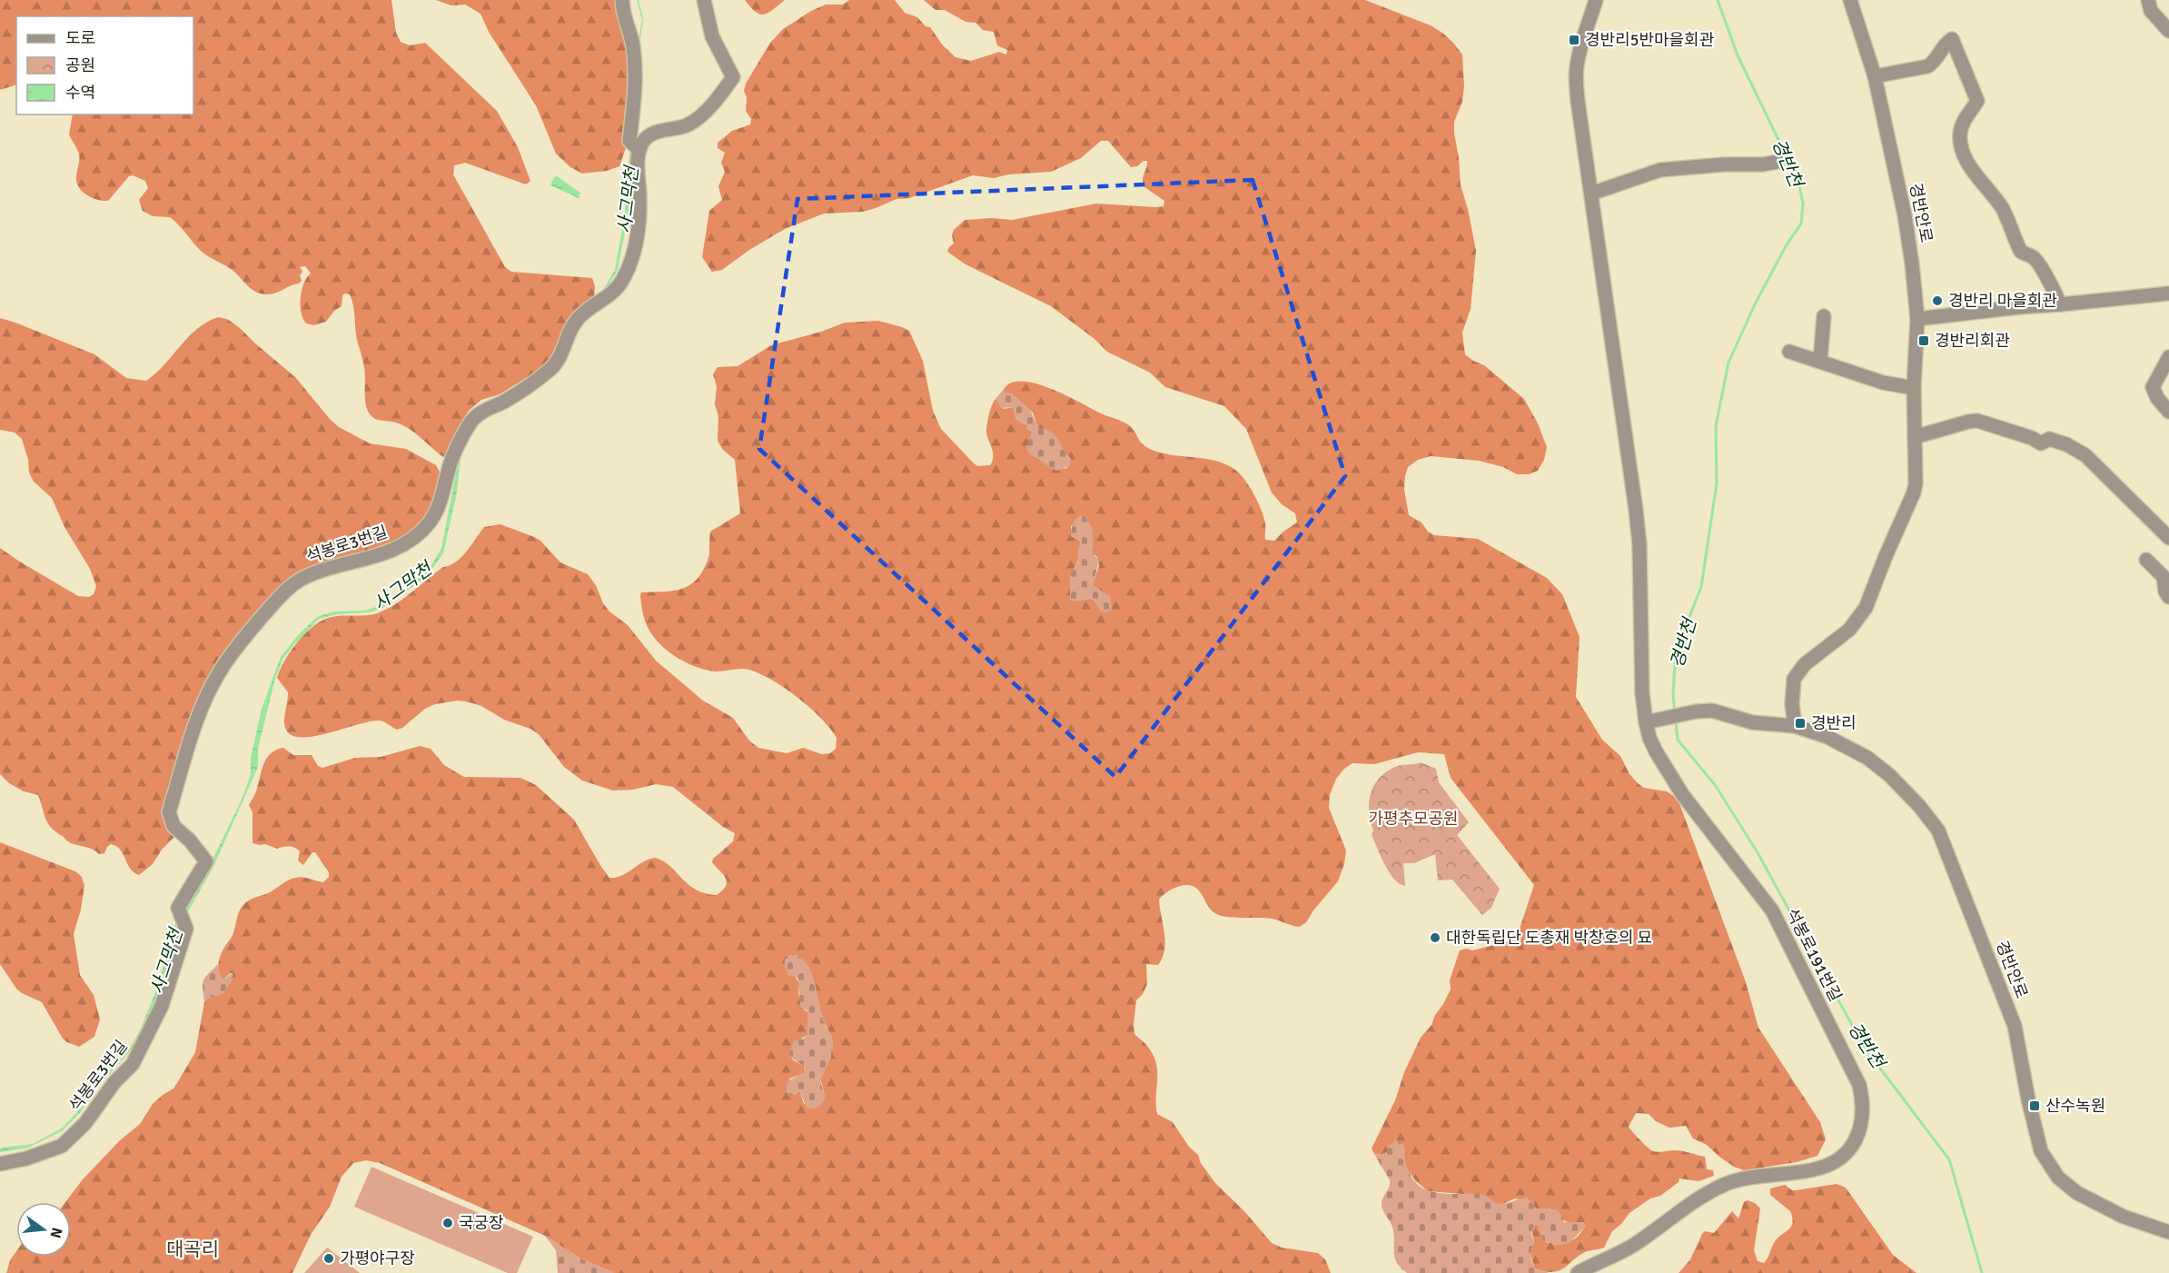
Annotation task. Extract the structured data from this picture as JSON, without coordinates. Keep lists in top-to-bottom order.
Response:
{
  "streets": {
    "street": ["경반안로", "석봉로3번길", "석봉로191번길"]
  },
  "crossings": [
    ["경반안로", "석봉로191번길"]
  ],
  "districts": ["대곡리"],
  "water": ["경반천", "사그막천"],
  "parks": ["가평추모공원"],
  "places": {
    "transit": [
      "경반리5반마을회관",
      "경반리회관",
      "경반리",
      "산수녹원"
    ],
    "other": [
      "경반리 마을회관",
      "대한독립단 도총재 박창호의 묘",
      "국궁장",
      "가평야구장"
    ]
  },
  "legend": ["도로", "공원", "수역"],
  "north": "right"
}
